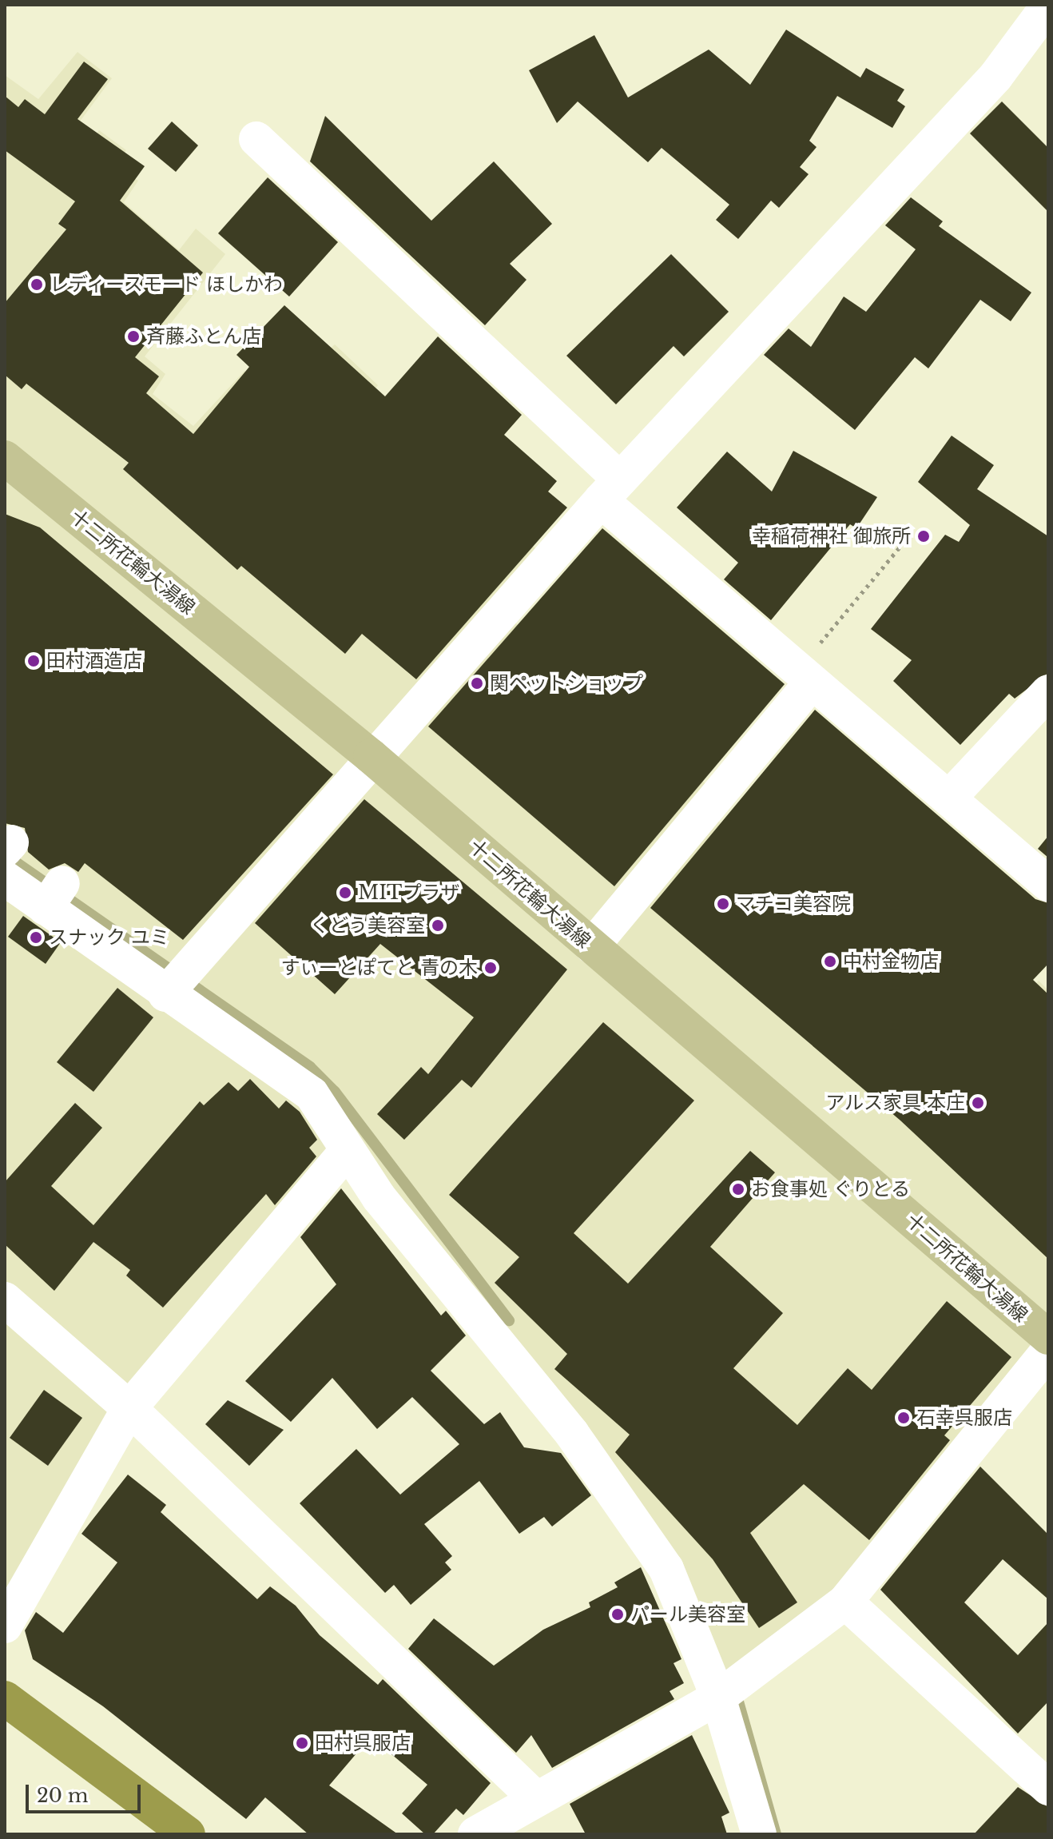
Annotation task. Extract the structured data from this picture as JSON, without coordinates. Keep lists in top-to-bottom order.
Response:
{
  "streets": {
    "main road": ["十二所花輪大湯線"]
  },
  "places": [
    "レディースモード ほしかわ",
    "斉藤ふとん店",
    "幸稲荷神社 御旅所",
    "田村酒造店",
    "関ペットショップ",
    "MITプラザ",
    "マチコ美容院",
    "くどう美容室",
    "スナック ユミ",
    "中村金物店",
    "すぃーとぽてと 青の木",
    "アルス家具 本庄",
    "お食事処 ぐりとる",
    "石幸呉服店",
    "パール美容室",
    "田村呉服店"
  ],
  "scale_bar": "20 m"
}
